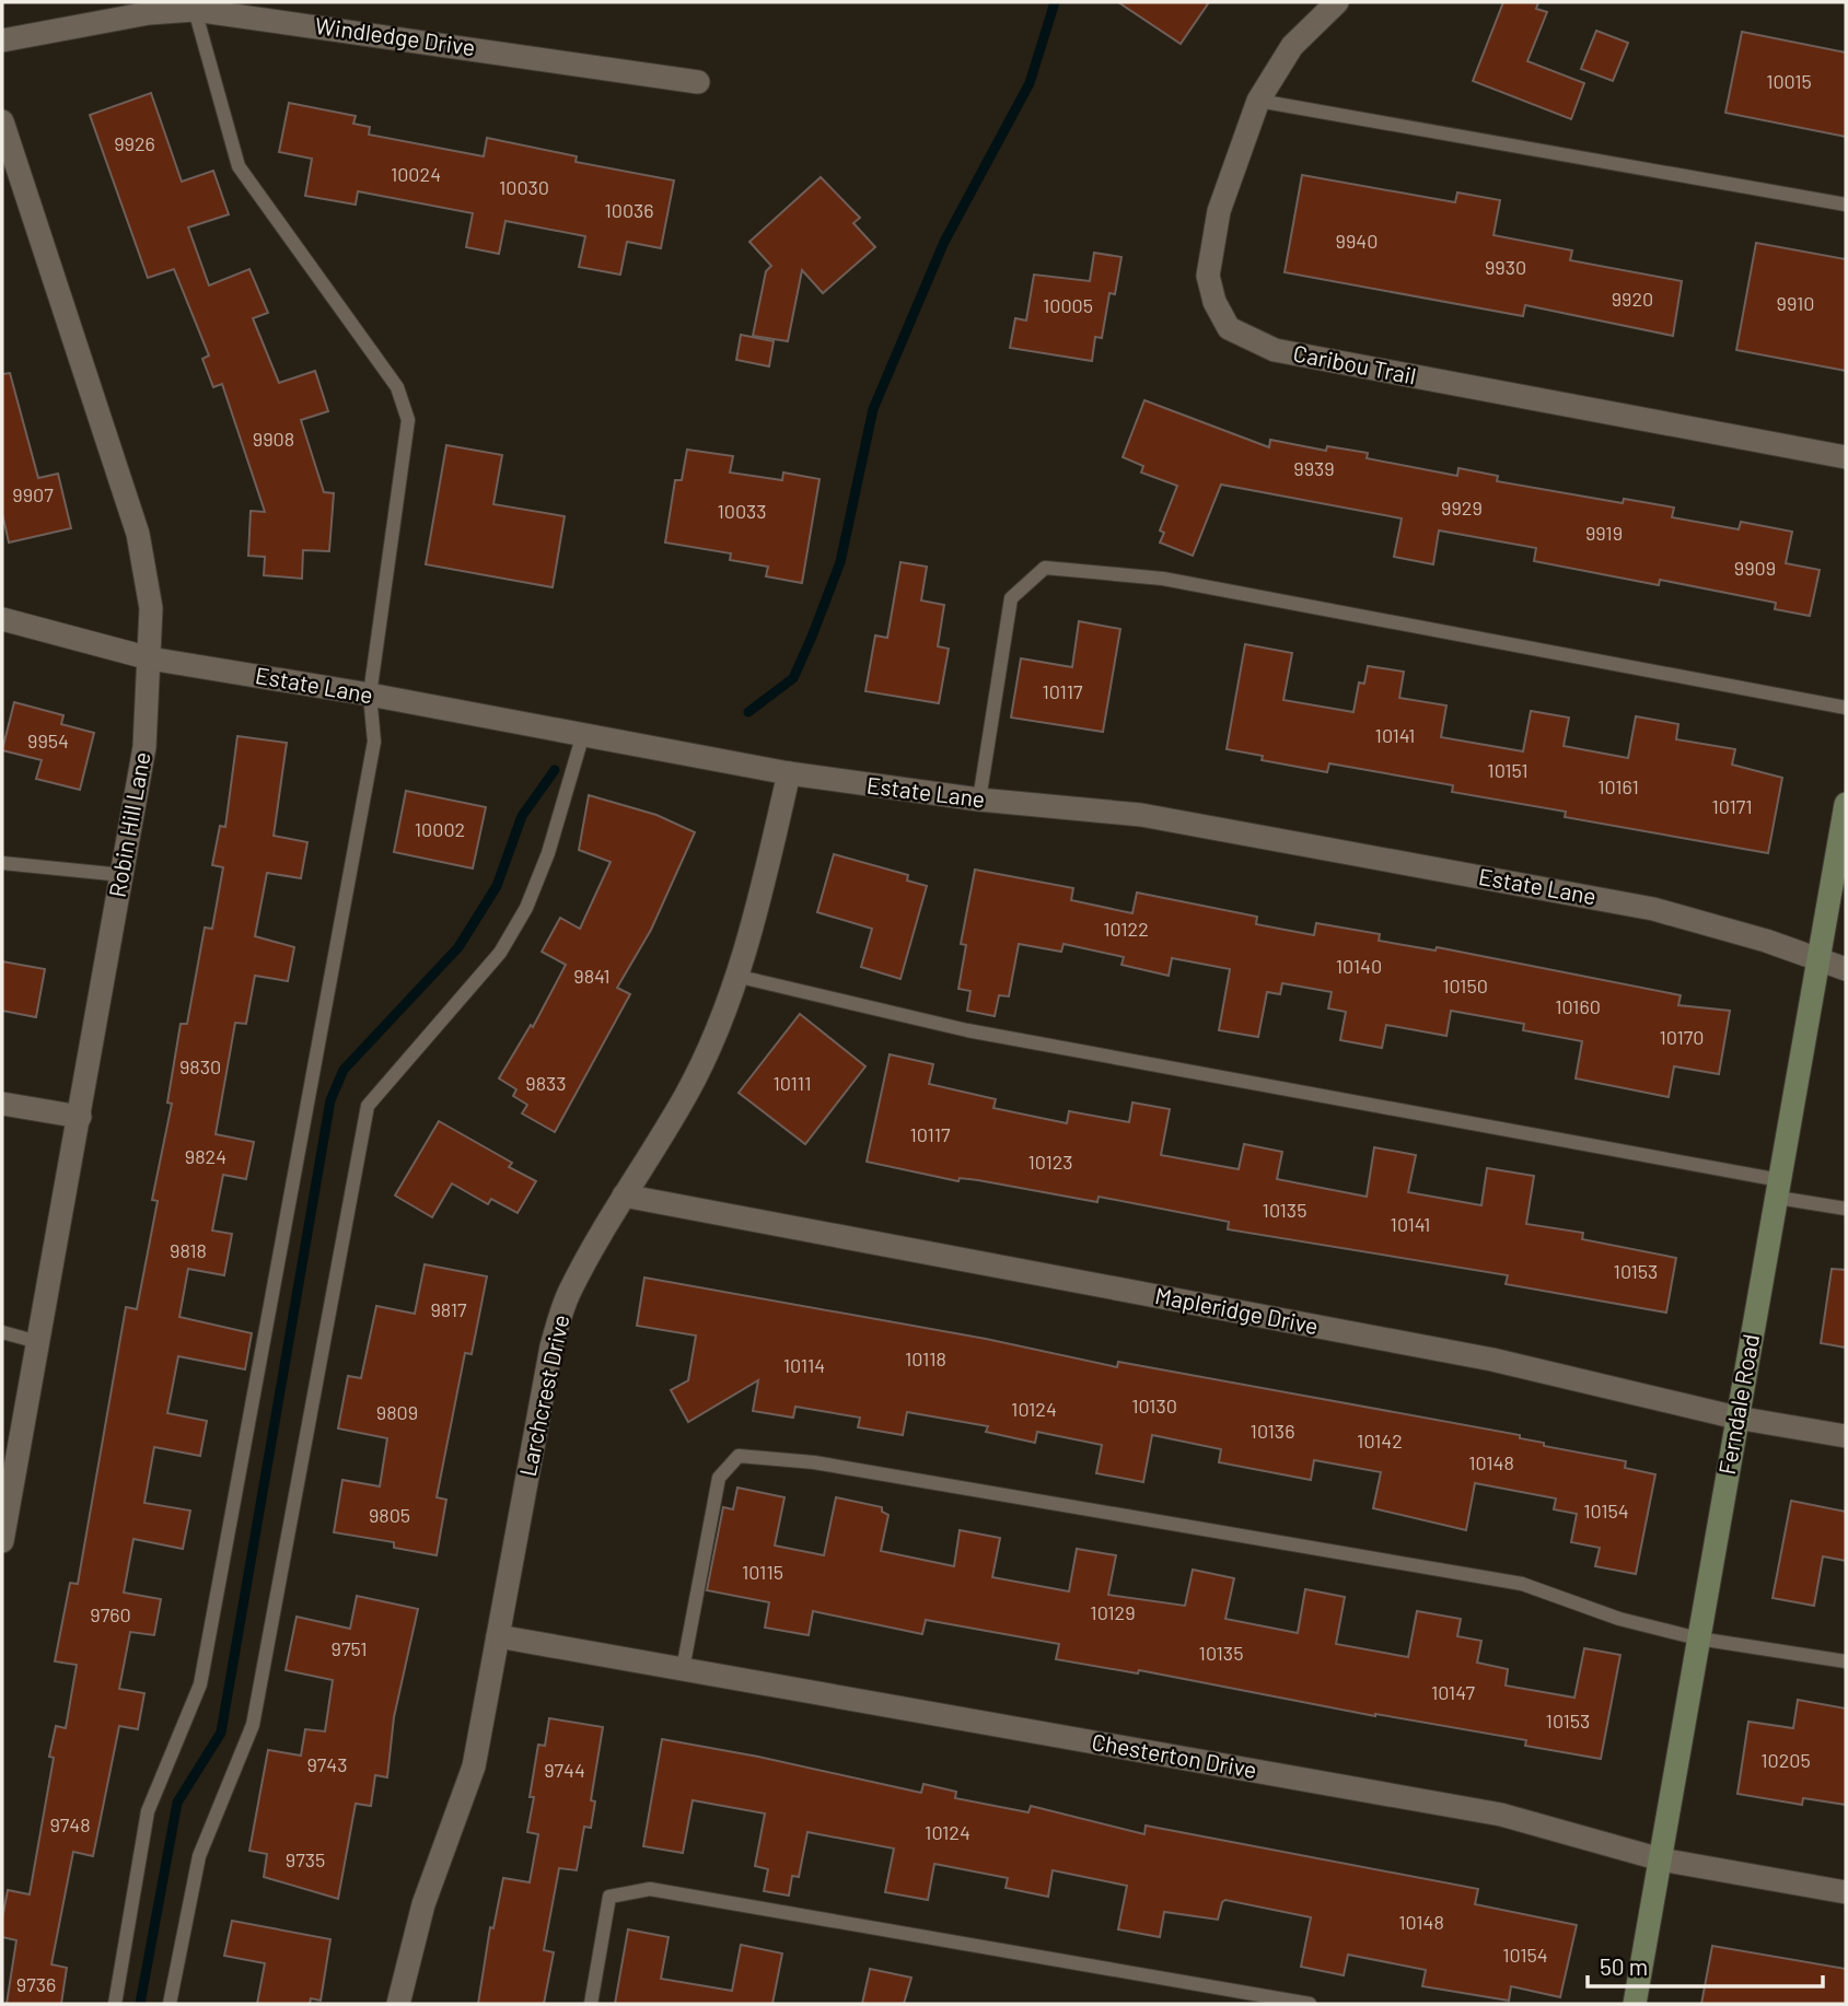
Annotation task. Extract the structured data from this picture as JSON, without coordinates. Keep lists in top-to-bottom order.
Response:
{
  "streets": {
    "street": [
      "Windledge Drive",
      "Caribou Trail",
      "Estate Lane",
      "Robin Hill Lane",
      "Mapleridge Drive",
      "Larchcrest Drive",
      "Ferndale Road",
      "Chesterton Drive"
    ]
  },
  "crossings": [
    ["Estate Lane", "Robin Hill Lane"],
    ["Estate Lane", "Larchcrest Drive"],
    ["Estate Lane", "Ferndale Road"],
    ["Mapleridge Drive", "Larchcrest Drive"],
    ["Mapleridge Drive", "Ferndale Road"],
    ["Larchcrest Drive", "Chesterton Drive"],
    ["Ferndale Road", "Chesterton Drive"]
  ],
  "house_numbers": [
    "10015",
    "9926",
    "10024",
    "10030",
    "10036",
    "9940",
    "9930",
    "9920",
    "9910",
    "10005",
    "9908",
    "9939",
    "9907",
    "9929",
    "10033",
    "9919",
    "9909",
    "10117",
    "10141",
    "9954",
    "10151",
    "10161",
    "10171",
    "10002",
    "10122",
    "10140",
    "9841",
    "10150",
    "10160",
    "10170",
    "9830",
    "9833",
    "10111",
    "10117",
    "9824",
    "10123",
    "10135",
    "10141",
    "9818",
    "10153",
    "9817",
    "10118",
    "10114",
    "10130",
    "10124",
    "9809",
    "10136",
    "10142",
    "10148",
    "10154",
    "9805",
    "10115",
    "10129",
    "9760",
    "9751",
    "10135",
    "10147",
    "10153",
    "10205",
    "9743",
    "9744",
    "9748",
    "10124",
    "9735",
    "10148",
    "10154",
    "9736"
  ],
  "scale_bar": "50 m"
}
